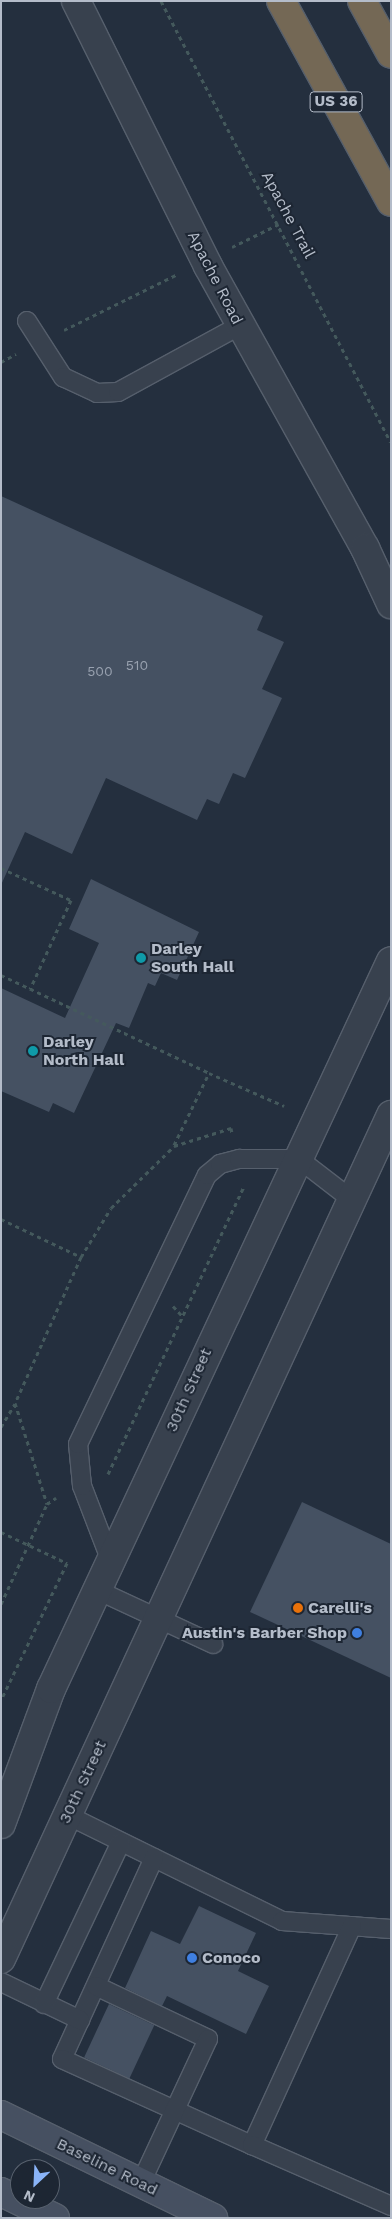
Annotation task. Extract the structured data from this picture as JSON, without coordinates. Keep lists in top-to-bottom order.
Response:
{
  "streets": {
    "highway": ["US 36"],
    "main road": ["Baseline Road"],
    "street": ["Apache Road", "30th Street"],
    "path": ["Apache Trail"]
  },
  "places": [
    "Darley South Hall",
    "Darley North Hall",
    "Carelli's",
    "Austin's Barber Shop",
    "Conoco"
  ],
  "house_numbers": ["510", "500"],
  "north": "bottom left"
}
